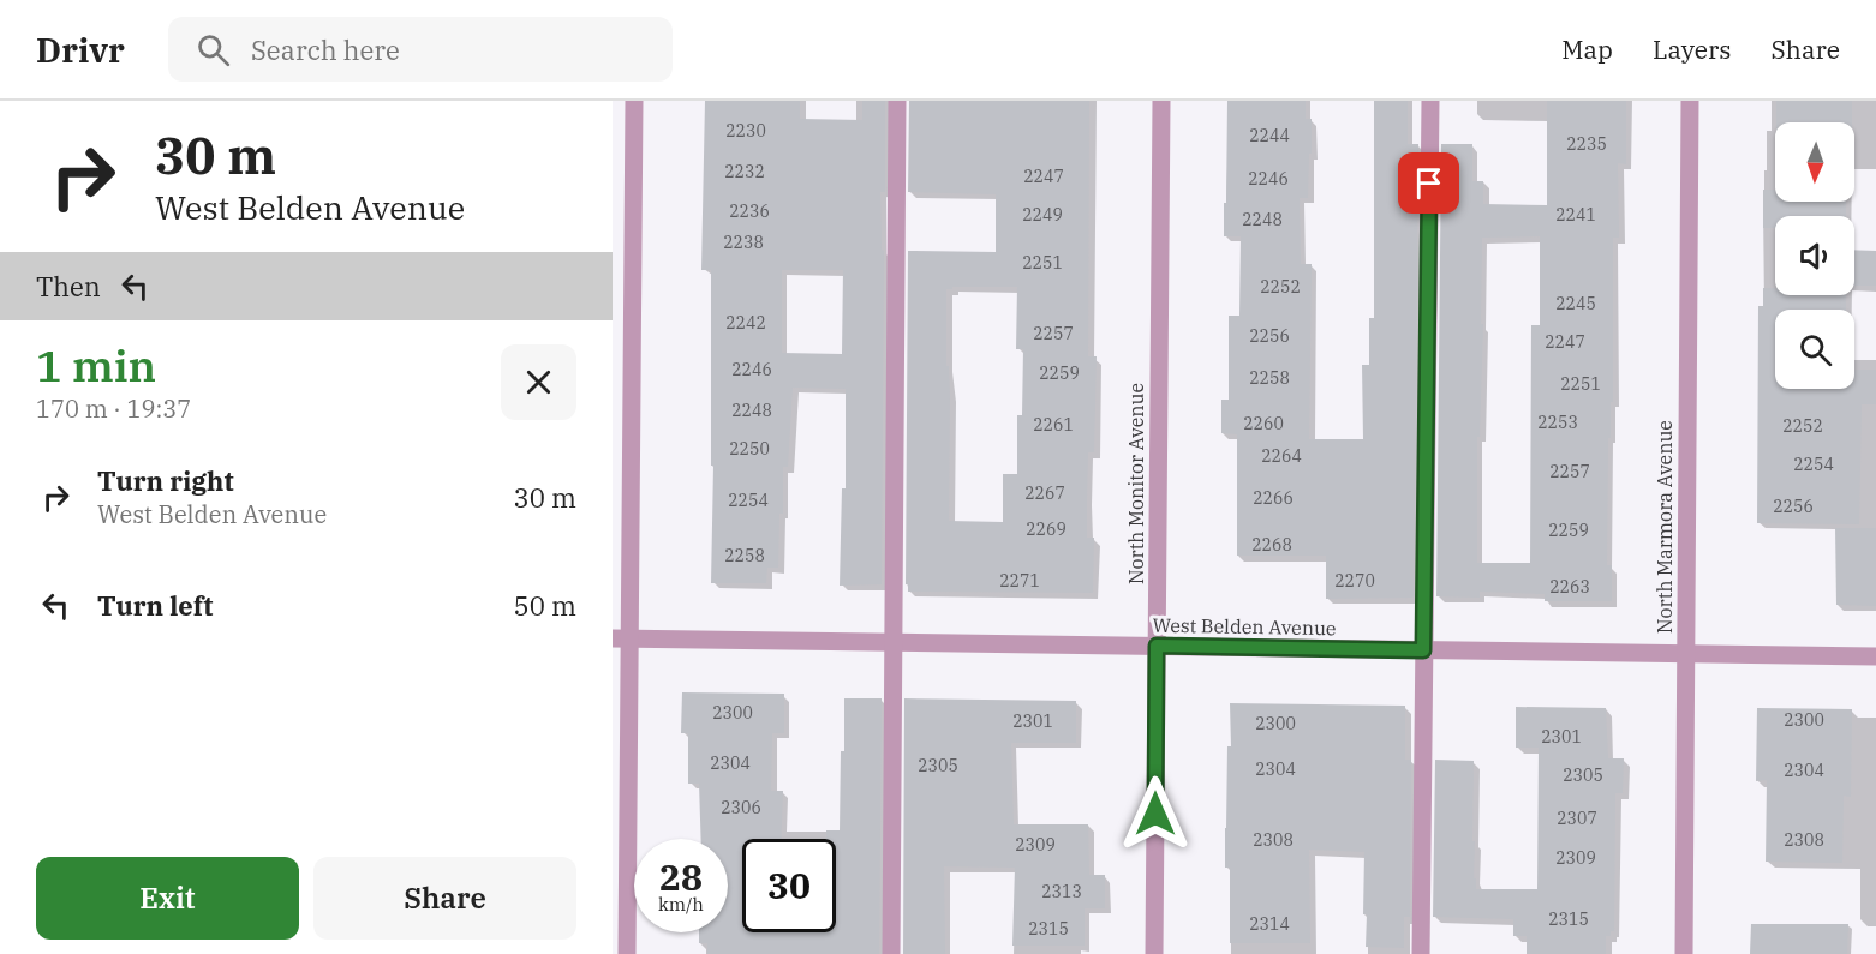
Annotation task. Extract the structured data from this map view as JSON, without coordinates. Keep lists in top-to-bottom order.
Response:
{
  "streets": {
    "street": ["North Monitor Avenue", "North Marmora Avenue", "West Belden Avenue"]
  },
  "crossings": [
    ["North Monitor Avenue", "West Belden Avenue"],
    ["North Marmora Avenue", "West Belden Avenue"]
  ],
  "house_numbers": [
    "2230",
    "2244",
    "2235",
    "2232",
    "2247",
    "2246",
    "2236",
    "2249",
    "2241",
    "2248",
    "2238",
    "2251",
    "2252",
    "2245",
    "2242",
    "2257",
    "2256",
    "2247",
    "2246",
    "2259",
    "2258",
    "2251",
    "2248",
    "2253",
    "2260",
    "2261",
    "2252",
    "2250",
    "2264",
    "2254",
    "2257",
    "2267",
    "2266",
    "2254",
    "2256",
    "2269",
    "2259",
    "2268",
    "2258",
    "2271",
    "2270",
    "2263",
    "2300",
    "2300",
    "2301",
    "2300",
    "2301",
    "2304",
    "2305",
    "2304",
    "2304",
    "2305",
    "2306",
    "2307",
    "2308",
    "2308",
    "2309",
    "2309",
    "2313",
    "2315",
    "2314",
    "2315"
  ],
  "north": "bottom",
  "page": {
    "header": "Drivr",
    "search": "Search here",
    "nav": ["Map", "Layers", "Share"],
    "turn": ["30 m", "West Belden Avenue"],
    "then": "Then",
    "heading": ["1 min", "170 m · 19:37"],
    "list": [
      {
        "name": "Turn right",
        "note": "West Belden Avenue",
        "value": "30 m"
      },
      {
        "name": "Turn left",
        "value": "50 m"
      }
    ],
    "speed": "28 km/h",
    "limit": "30",
    "buttons": ["Exit", "Share"]
  }
}
